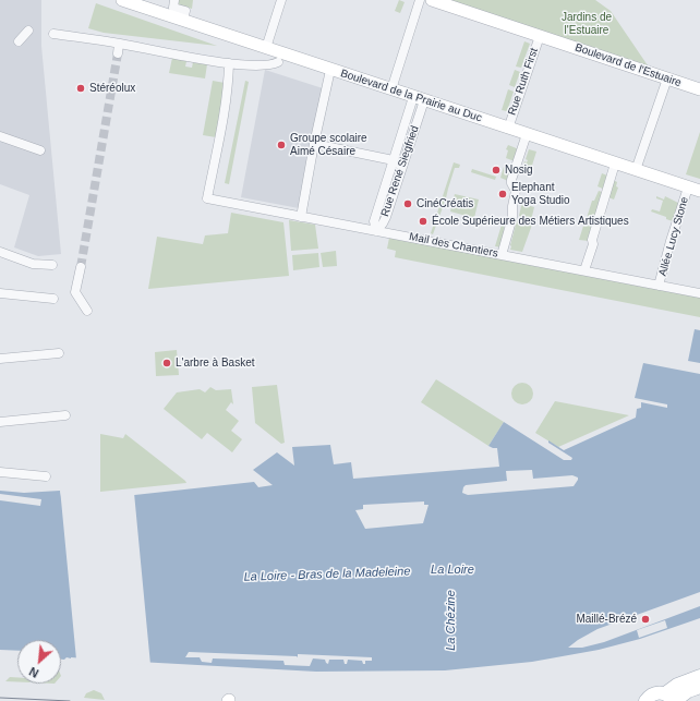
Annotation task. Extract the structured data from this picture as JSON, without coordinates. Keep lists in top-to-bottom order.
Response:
{
  "streets": {
    "main road": ["Boulevard de l'Estuaire", "Boulevard de la Prairie au Duc"],
    "street": [
      "Rue Ruth First",
      "Rue René Siegfried",
      "Allée Lucy Stone",
      "Mail des Chantiers"
    ]
  },
  "crossings": [
    ["Boulevard de l'Estuaire", "Rue Ruth First"],
    ["Rue Ruth First", "Boulevard de la Prairie au Duc"],
    ["Boulevard de la Prairie au Duc", "Rue René Siegfried"],
    ["Boulevard de la Prairie au Duc", "Allée Lucy Stone"],
    ["Rue René Siegfried", "Mail des Chantiers"],
    ["Allée Lucy Stone", "Mail des Chantiers"]
  ],
  "water": ["La Loire", "La Loire - Bras de la Madeleine", "La Chézine"],
  "parks": ["Jardins de l'Estuaire"],
  "places": [
    "Stéréolux",
    "Groupe scolaire Aimé Césaire",
    "Nosig",
    "Elephant Yoga Studio",
    "CinéCréatis",
    "École Supérieure des Métiers Artistiques",
    "L'arbre à Basket",
    "Maillé-Brézé"
  ],
  "north": "bottom left"
}
